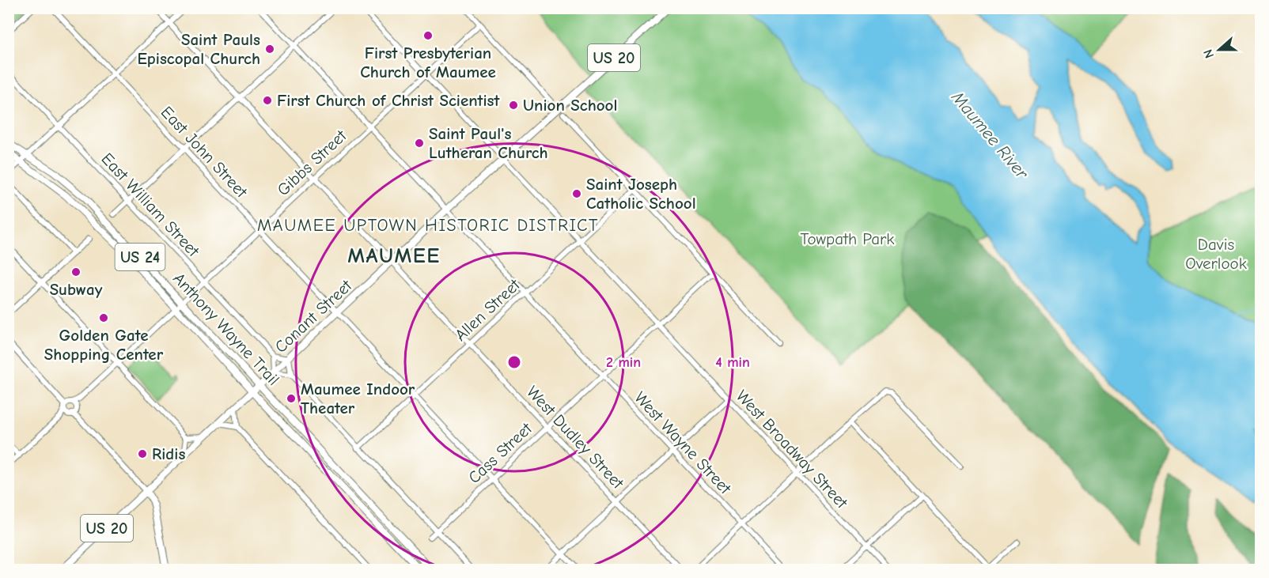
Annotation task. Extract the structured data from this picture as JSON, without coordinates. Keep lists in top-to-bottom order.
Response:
{
  "streets": {
    "highway": ["US 24", "Anthony Wayne Trail"],
    "main road": ["US 20", "Conant Street"],
    "street": [
      "East John Street",
      "Gibbs Street",
      "East William Street",
      "Allen Street",
      "West Dudley Street",
      "West Wayne Street",
      "West Broadway Street",
      "Cass Street"
    ]
  },
  "crossings": [
    ["East John Street", "Gibbs Street"],
    ["East John Street", "Allen Street"],
    ["East John Street", "Conant Street"],
    ["East John Street", "Cass Street"],
    ["Gibbs Street", "East William Street"],
    ["Gibbs Street", "Anthony Wayne Trail"],
    ["Gibbs Street", "West Dudley Street"],
    ["Gibbs Street", "West Wayne Street"],
    ["Gibbs Street", "West Broadway Street"],
    ["Allen Street", "West Dudley Street"],
    ["Allen Street", "West Wayne Street"],
    ["Allen Street", "West Broadway Street"],
    ["Conant Street", "Anthony Wayne Trail"],
    ["Conant Street", "West Dudley Street"],
    ["Conant Street", "West Wayne Street"],
    ["Conant Street", "West Broadway Street"],
    ["West Dudley Street", "Cass Street"],
    ["West Wayne Street", "Cass Street"],
    ["West Broadway Street", "Cass Street"]
  ],
  "districts": ["MAUMEE UPTOWN HISTORIC DISTRICT", "MAUMEE"],
  "water": ["Maumee River"],
  "parks": ["Towpath Park", "Davis Overlook"],
  "places": [
    "First Presbyterian Church of Maumee",
    "Saint Pauls Episcopal Church",
    "First Church of Christ Scientist",
    "Union School",
    "Saint Paul's Lutheran Church",
    "Saint Joseph Catholic School",
    "Subway",
    "Golden Gate Shopping Center",
    "Maumee Indoor Theater",
    "Ridis"
  ],
  "north": "left",
  "rings": ["2 min", "4 min"]
}
